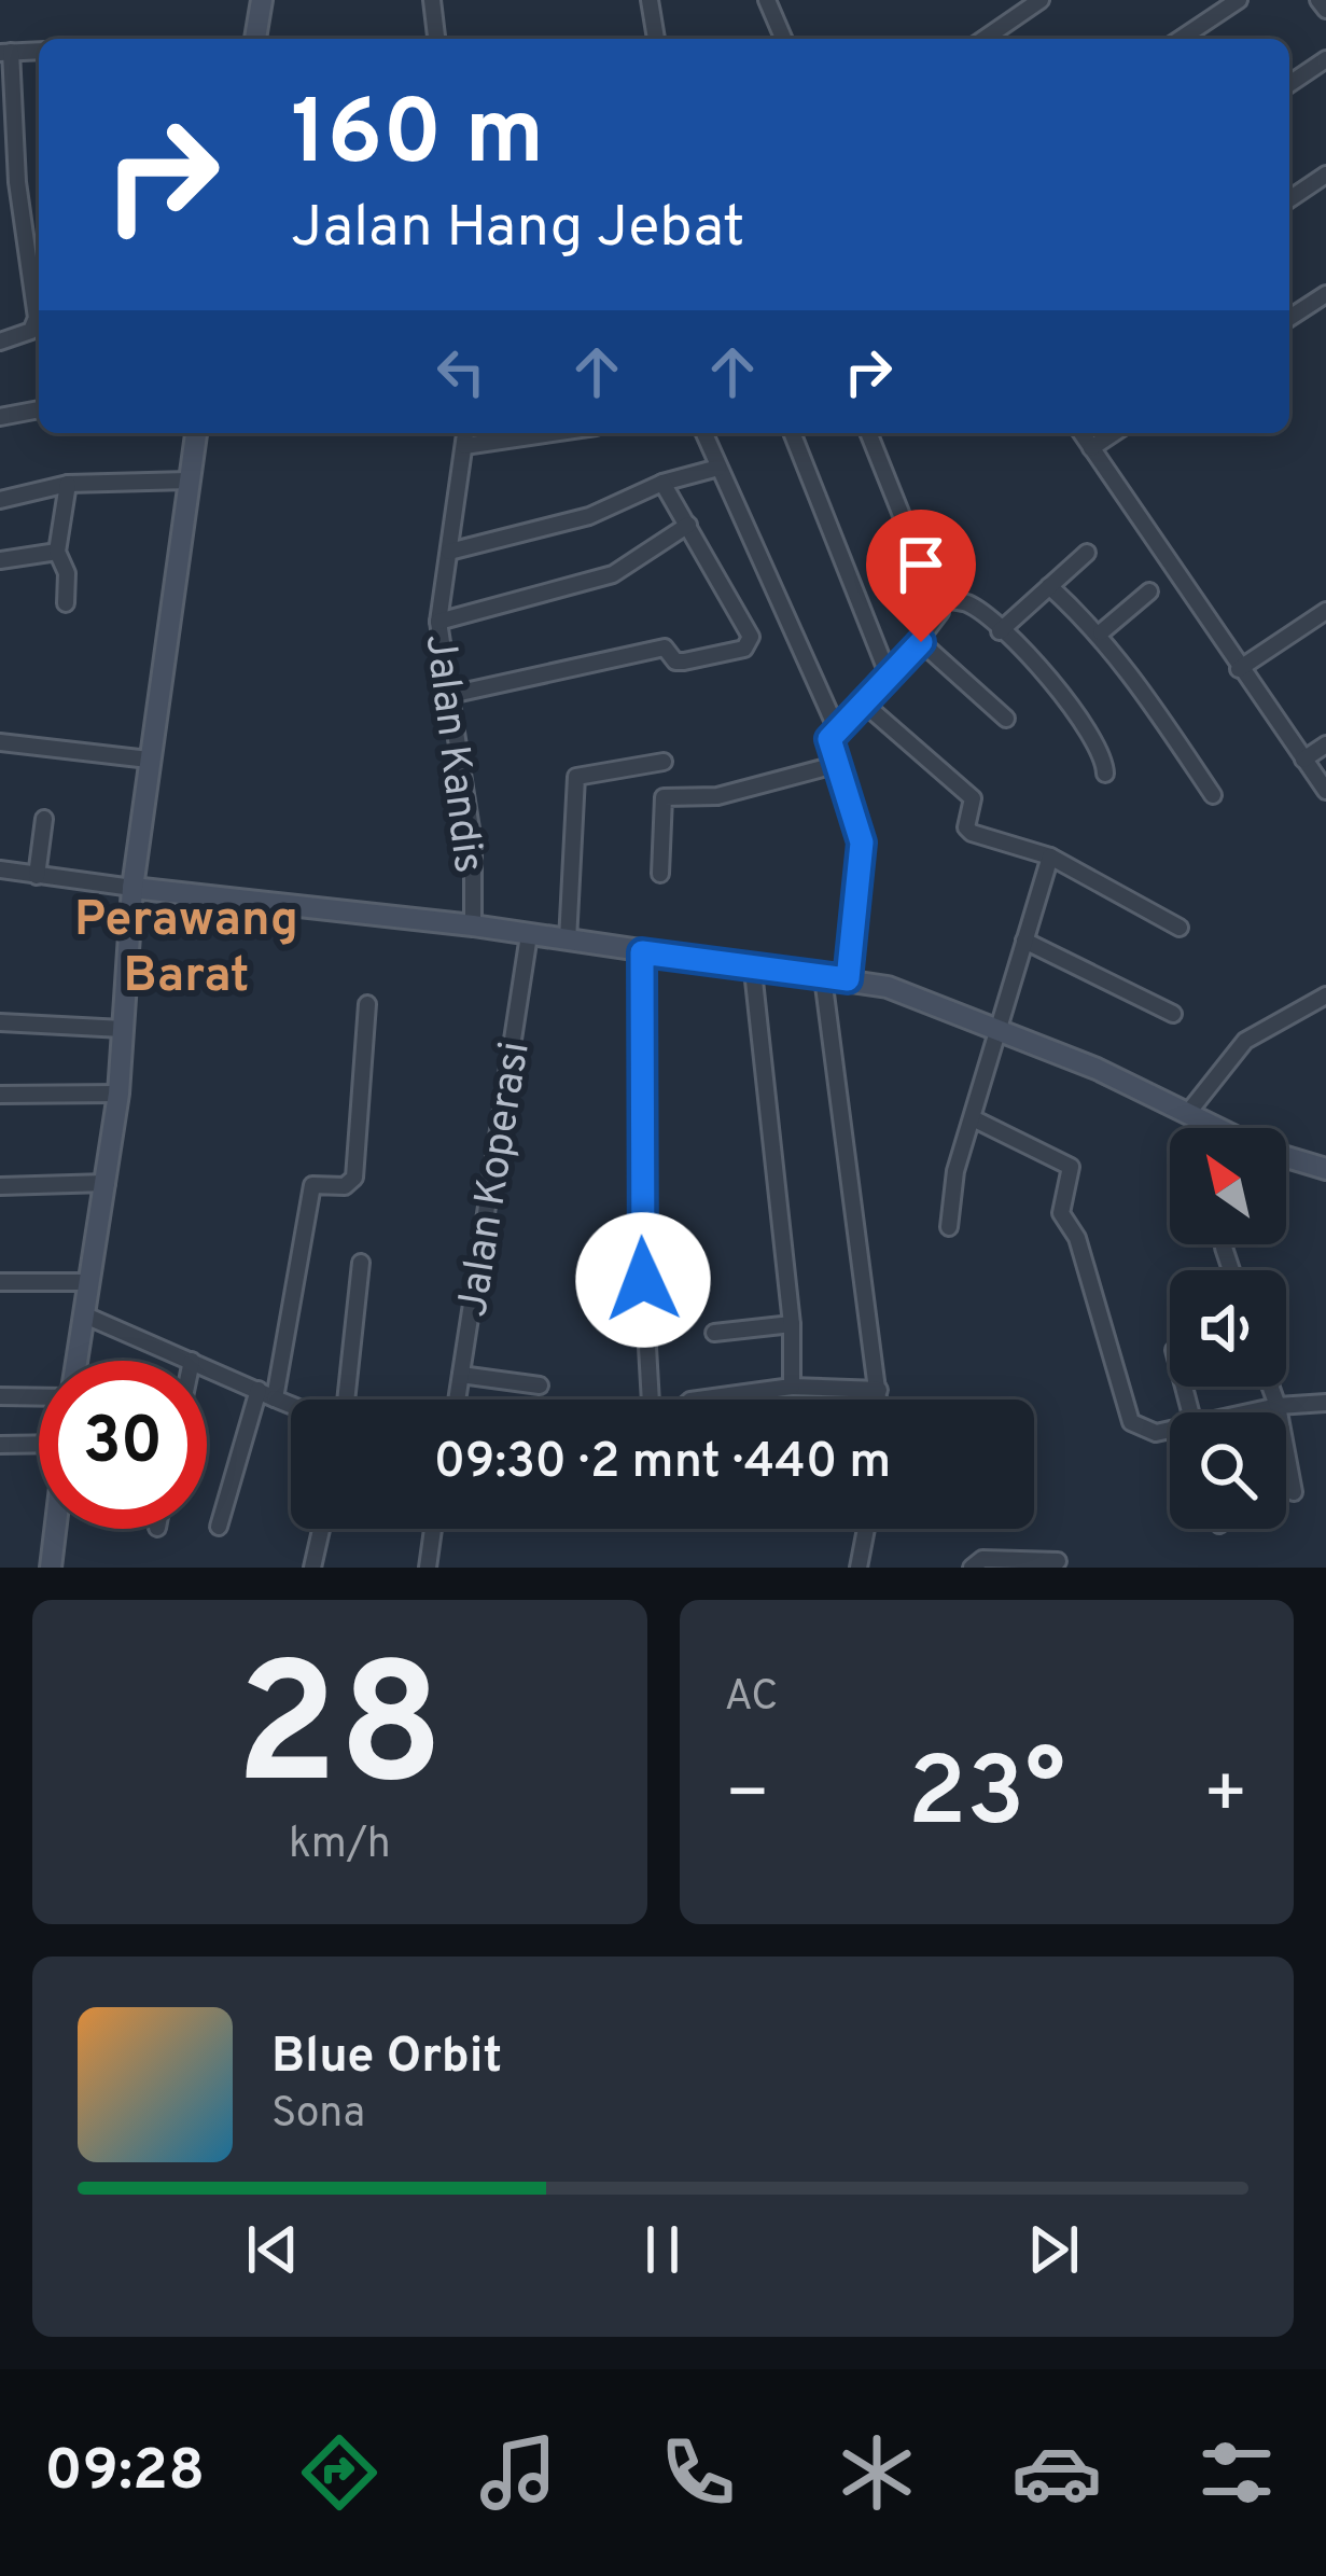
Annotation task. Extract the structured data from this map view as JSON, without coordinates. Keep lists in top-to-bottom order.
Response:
{
  "streets": {
    "street": ["Jalan Kandis", "Jalan Koperasi"]
  },
  "districts": ["Perawang Barat"],
  "north": "top left",
  "page": {
    "turn": ["160 m", "Jalan Hang Jebat"],
    "limit": "30",
    "trip": "09:30 · 2 mnt · 440 m",
    "tile": [
      ["28", "km/h"],
      "AC"
    ],
    "heat": ["−", "23°", "+"],
    "song": ["Blue Orbit", "Sona"],
    "tabs": "09:28"
  }
}
